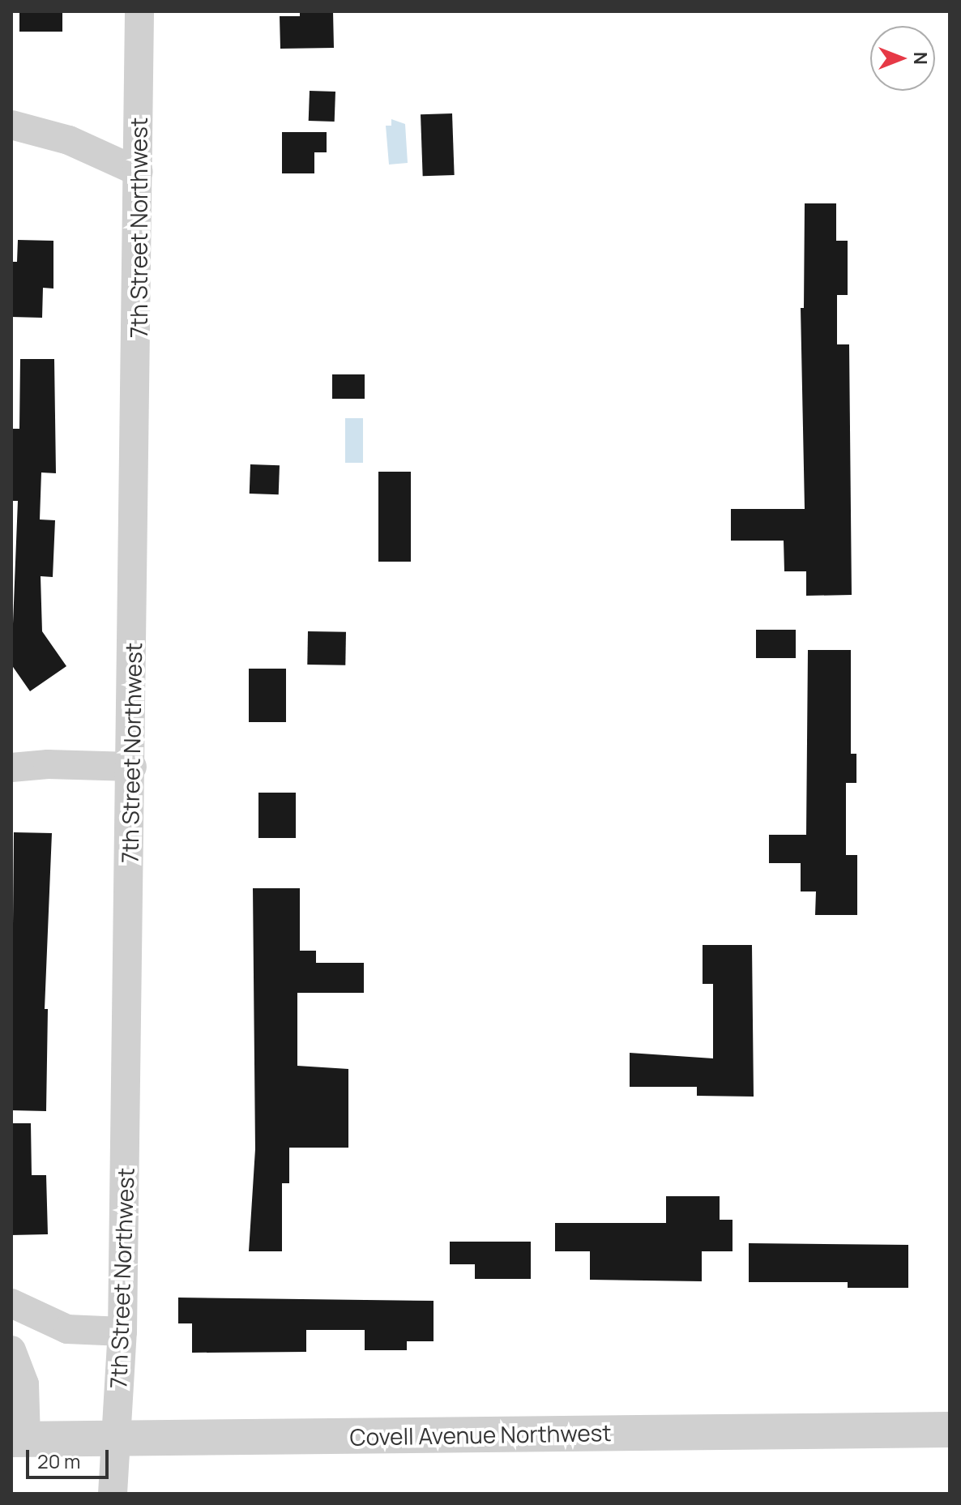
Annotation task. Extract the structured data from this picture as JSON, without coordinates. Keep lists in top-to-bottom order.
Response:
{
  "streets": {
    "street": ["7th Street Northwest", "Covell Avenue Northwest"]
  },
  "crossings": [
    ["7th Street Northwest", "Covell Avenue Northwest"]
  ],
  "scale_bar": "20 m",
  "north": "right"
}
